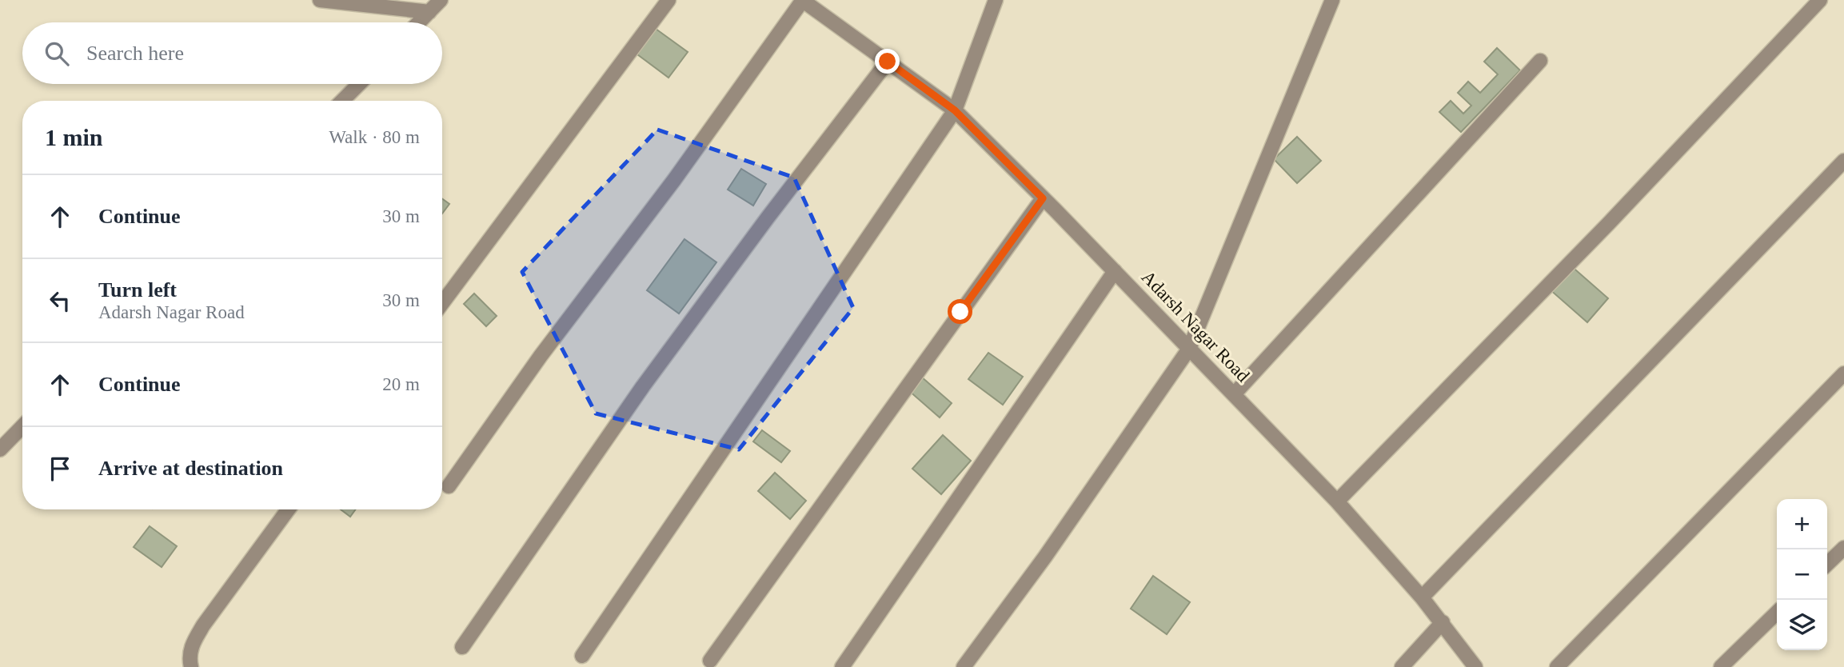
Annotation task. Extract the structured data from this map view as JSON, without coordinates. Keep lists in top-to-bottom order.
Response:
{
  "streets": {
    "street": ["Adarsh Nagar Road"]
  },
  "page": {
    "search": "Search here",
    "heading": ["1 min", "Walk · 80 m"],
    "list": [
      ["Continue", "30 m"],
      ["Turn left", "Adarsh Nagar Road", "30 m"],
      ["Continue", "20 m"],
      "Arrive at destination"
    ],
    "map_buttons": ["+", "−"]
  }
}
